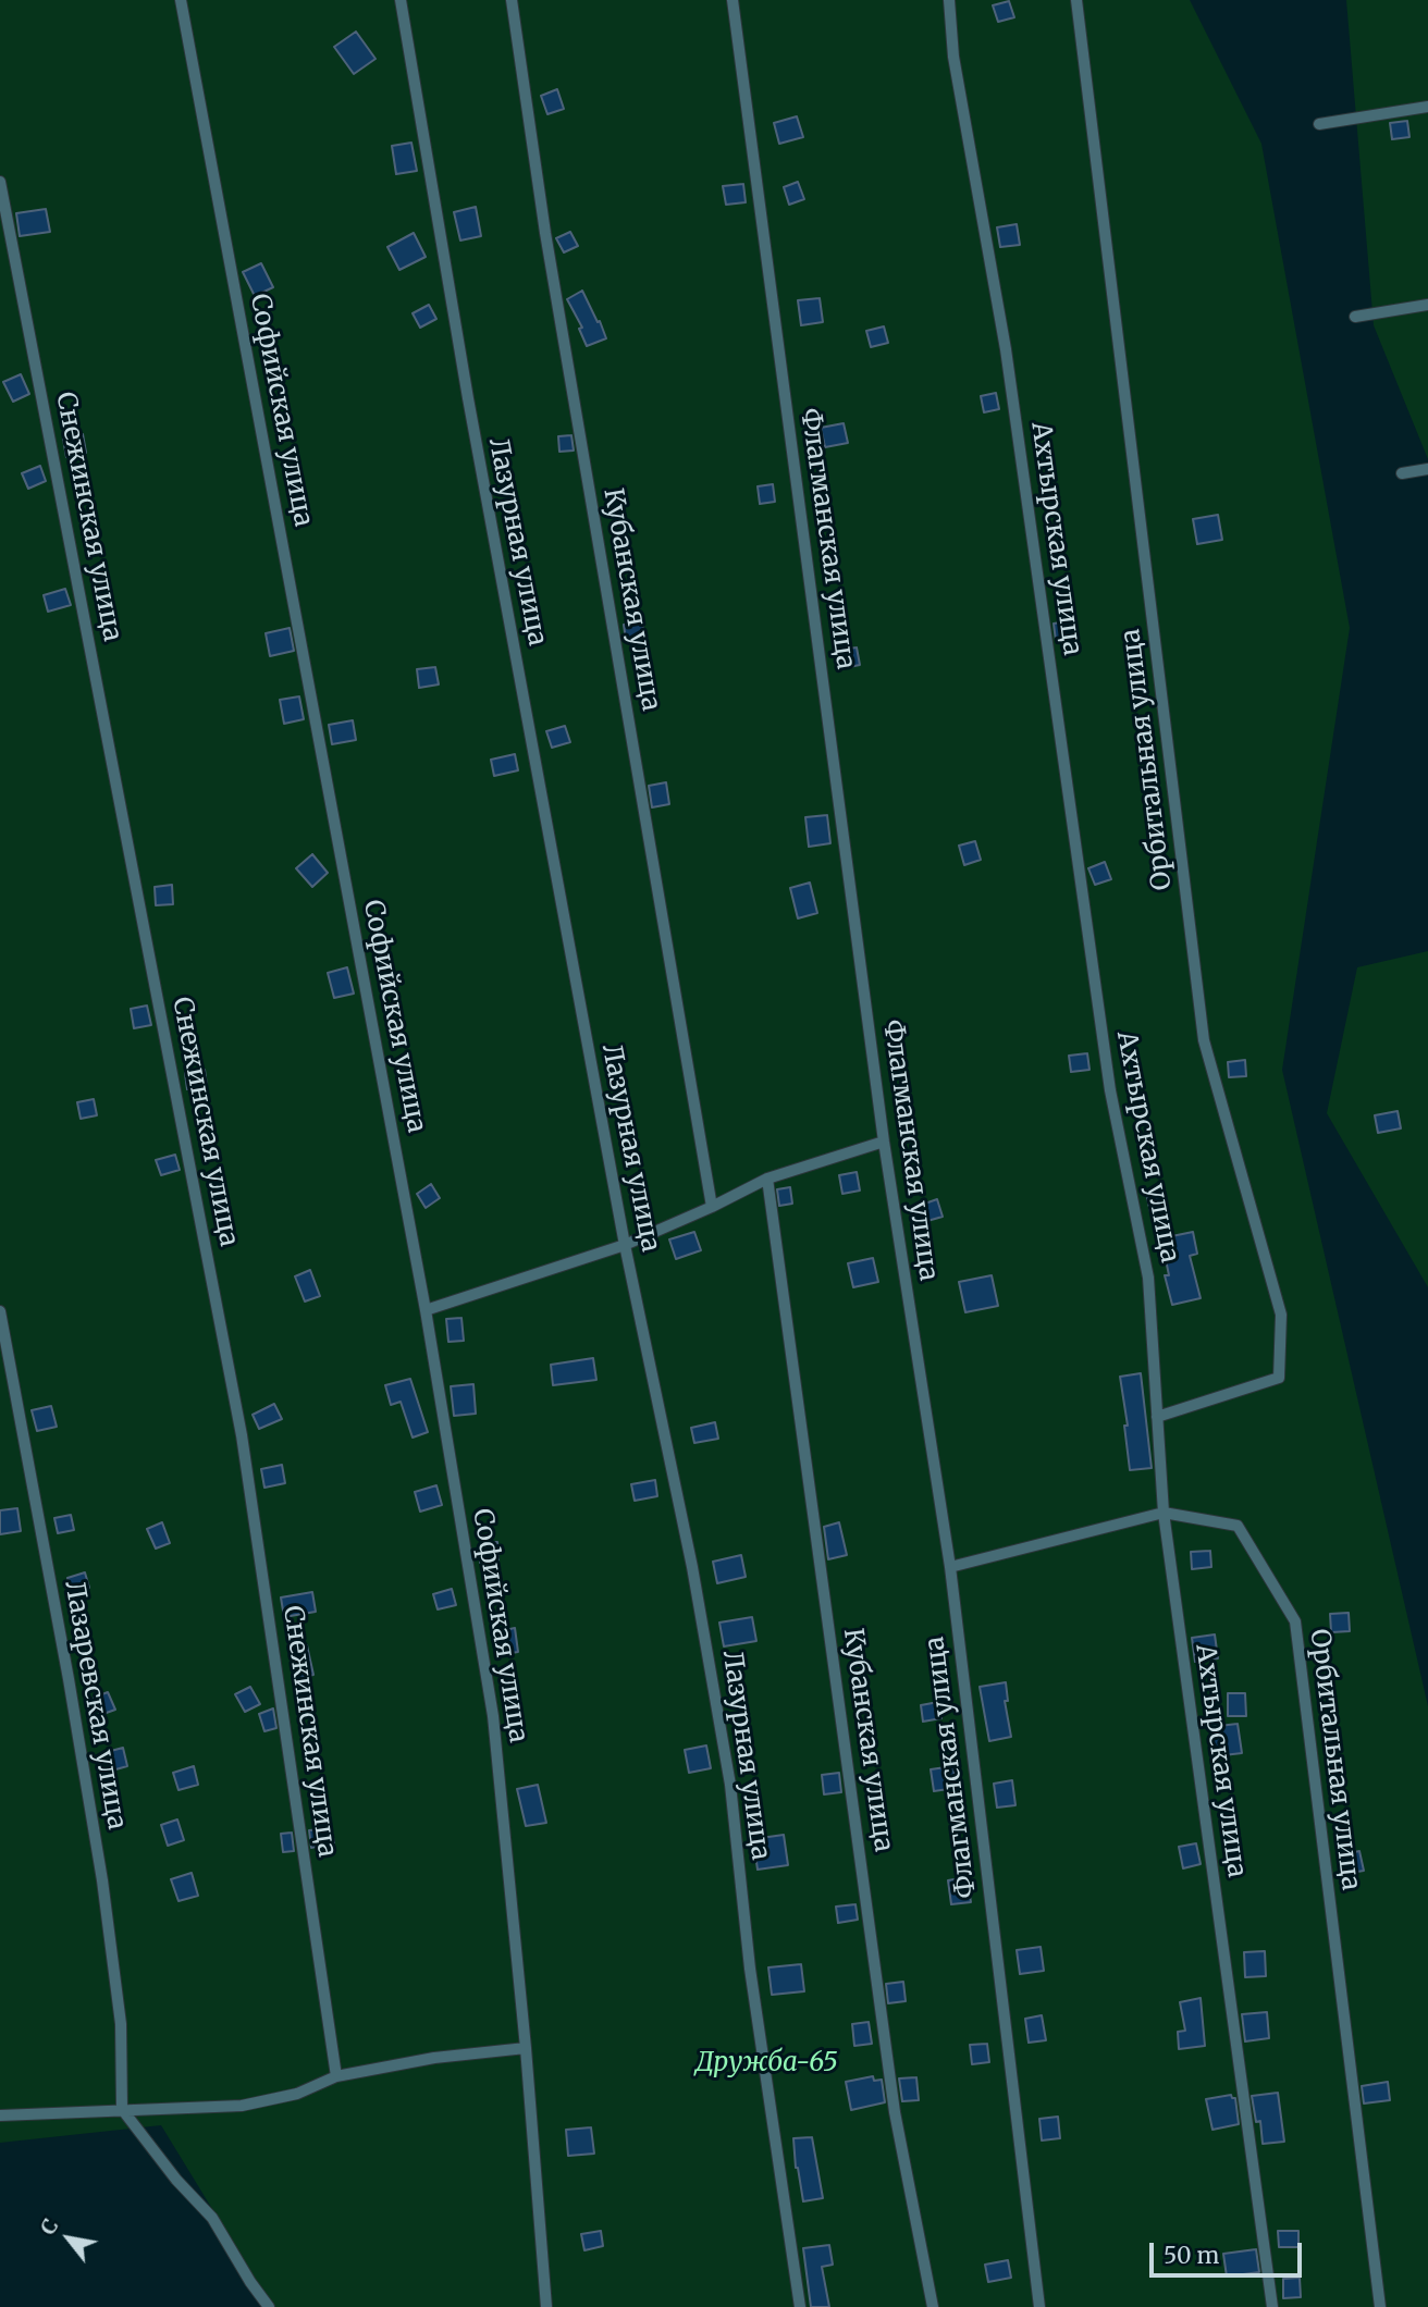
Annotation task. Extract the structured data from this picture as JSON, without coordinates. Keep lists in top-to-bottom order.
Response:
{
  "streets": {
    "lane": [
      "Софийская улица",
      "Снежинская улица",
      "Флагманская улица",
      "Ахтырская улица",
      "Лазурная улица",
      "Кубанская улица",
      "Орбитальная улица",
      "Лазаревская улица"
    ]
  },
  "crossings": [
    ["Флагманская улица", "Орбитальная улица"],
    ["Ахтырская улица", "Орбитальная улица"]
  ],
  "parks": ["Дружба-65"],
  "scale_bar": "50 m",
  "north": "top left"
}
